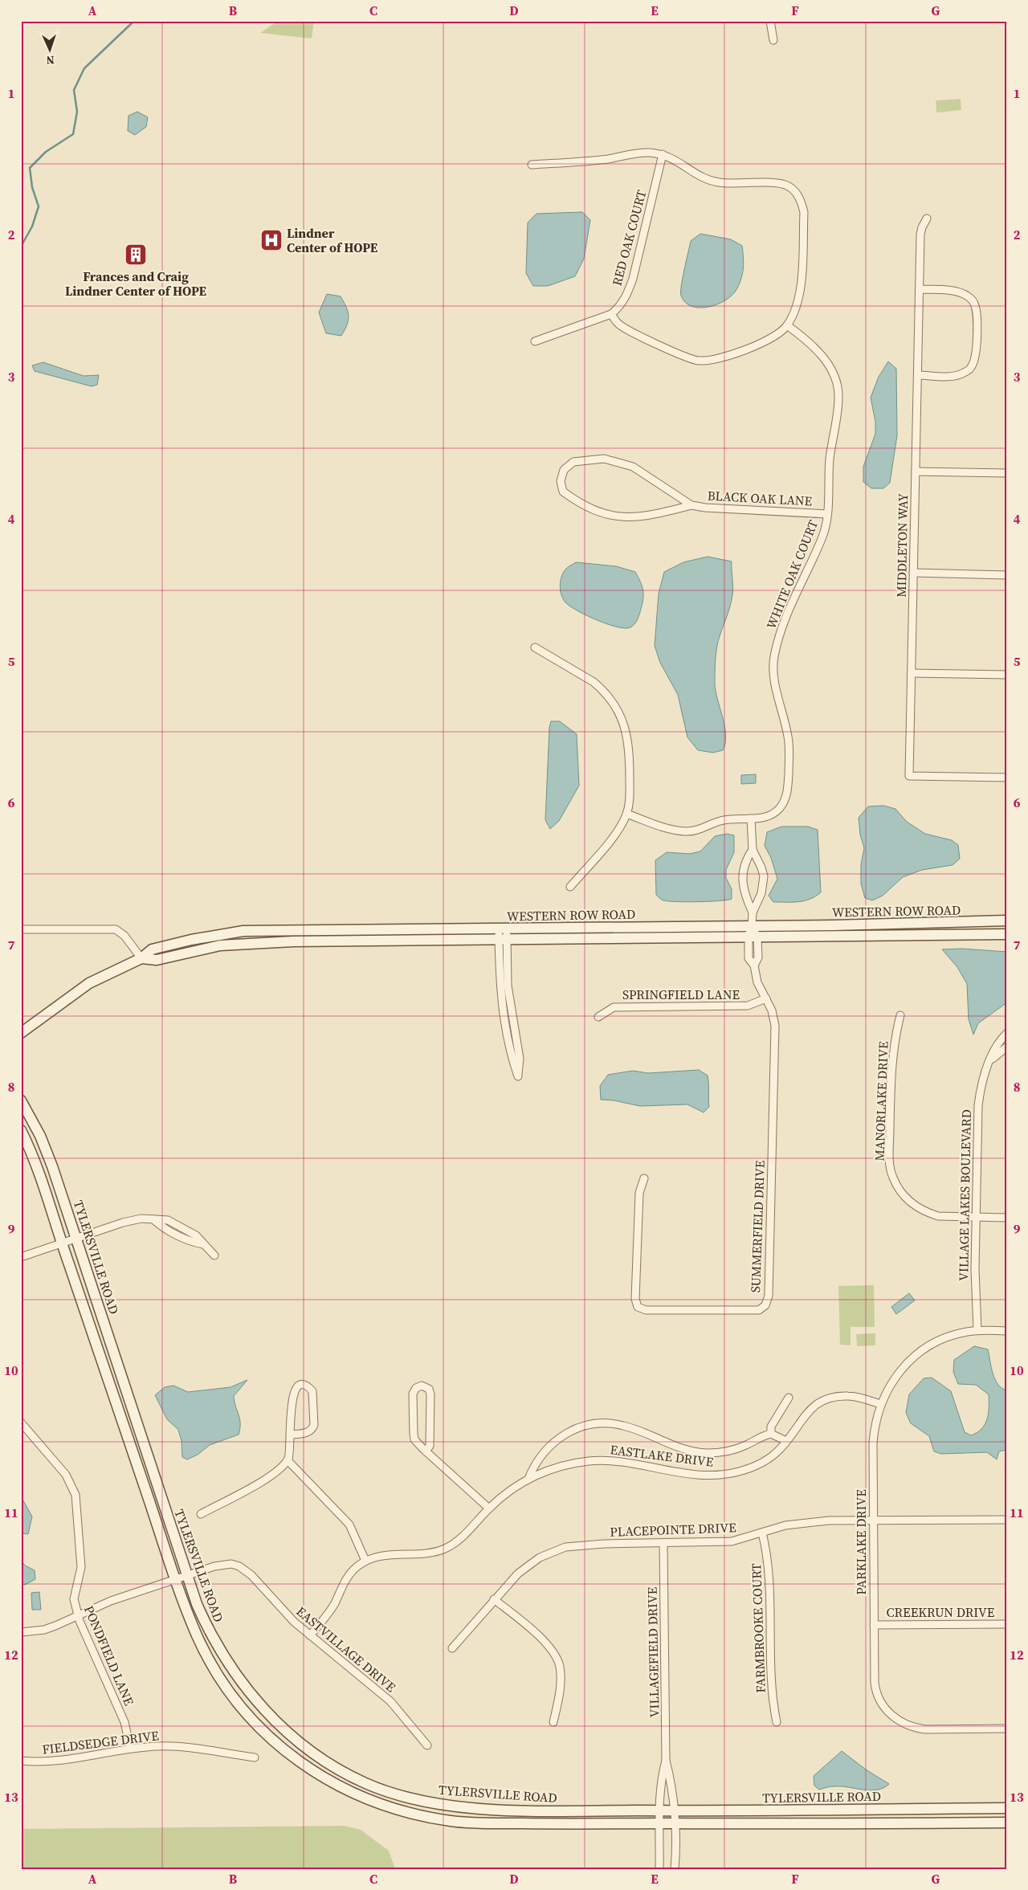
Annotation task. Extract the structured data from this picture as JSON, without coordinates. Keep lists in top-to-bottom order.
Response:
{
  "streets": {
    "main road": ["WESTERN ROW ROAD", "TYLERSVILLE ROAD"],
    "street": [
      "RED OAK COURT",
      "BLACK OAK LANE",
      "MIDDLETON WAY",
      "WHITE OAK COURT",
      "SPRINGFIELD LANE",
      "MANORLAKE DRIVE",
      "VILLAGE LAKES BOULEVARD",
      "SUMMERFIELD DRIVE",
      "EASTLAKE DRIVE",
      "PLACEPOINTE DRIVE",
      "PARKLAKE DRIVE",
      "CREEKRUN DRIVE",
      "FARMBROOKE COURT",
      "EASTVILLAGE DRIVE",
      "VILLAGEFIELD DRIVE",
      "PONDFIELD LANE",
      "FIELDSEDGE DRIVE"
    ]
  },
  "crossings": [
    ["BLACK OAK LANE", "WHITE OAK COURT"],
    ["WESTERN ROW ROAD", "SUMMERFIELD DRIVE"],
    ["SPRINGFIELD LANE", "SUMMERFIELD DRIVE"],
    ["MANORLAKE DRIVE", "VILLAGE LAKES BOULEVARD"],
    ["VILLAGE LAKES BOULEVARD", "PARKLAKE DRIVE"],
    ["TYLERSVILLE ROAD", "EASTVILLAGE DRIVE"],
    ["TYLERSVILLE ROAD", "VILLAGEFIELD DRIVE"],
    ["EASTLAKE DRIVE", "PARKLAKE DRIVE"],
    ["EASTLAKE DRIVE", "EASTVILLAGE DRIVE"],
    ["PLACEPOINTE DRIVE", "PARKLAKE DRIVE"],
    ["PLACEPOINTE DRIVE", "FARMBROOKE COURT"],
    ["PLACEPOINTE DRIVE", "VILLAGEFIELD DRIVE"],
    ["PARKLAKE DRIVE", "CREEKRUN DRIVE"],
    ["EASTVILLAGE DRIVE", "PONDFIELD LANE"],
    ["PONDFIELD LANE", "FIELDSEDGE DRIVE"]
  ],
  "places": {
    "hospital": ["Lindner Center of HOPE"],
    "building": ["Frances and Craig Lindner Center of HOPE"]
  },
  "north": "bottom",
  "grid": {
    "columns": [
      "A",
      "B",
      "C",
      "D",
      "E",
      "F",
      "G"
    ],
    "rows": [
      "1",
      "2",
      "3",
      "4",
      "5",
      "6",
      "7",
      "8",
      "9",
      "10",
      "11",
      "12",
      "13"
    ]
  }
}
